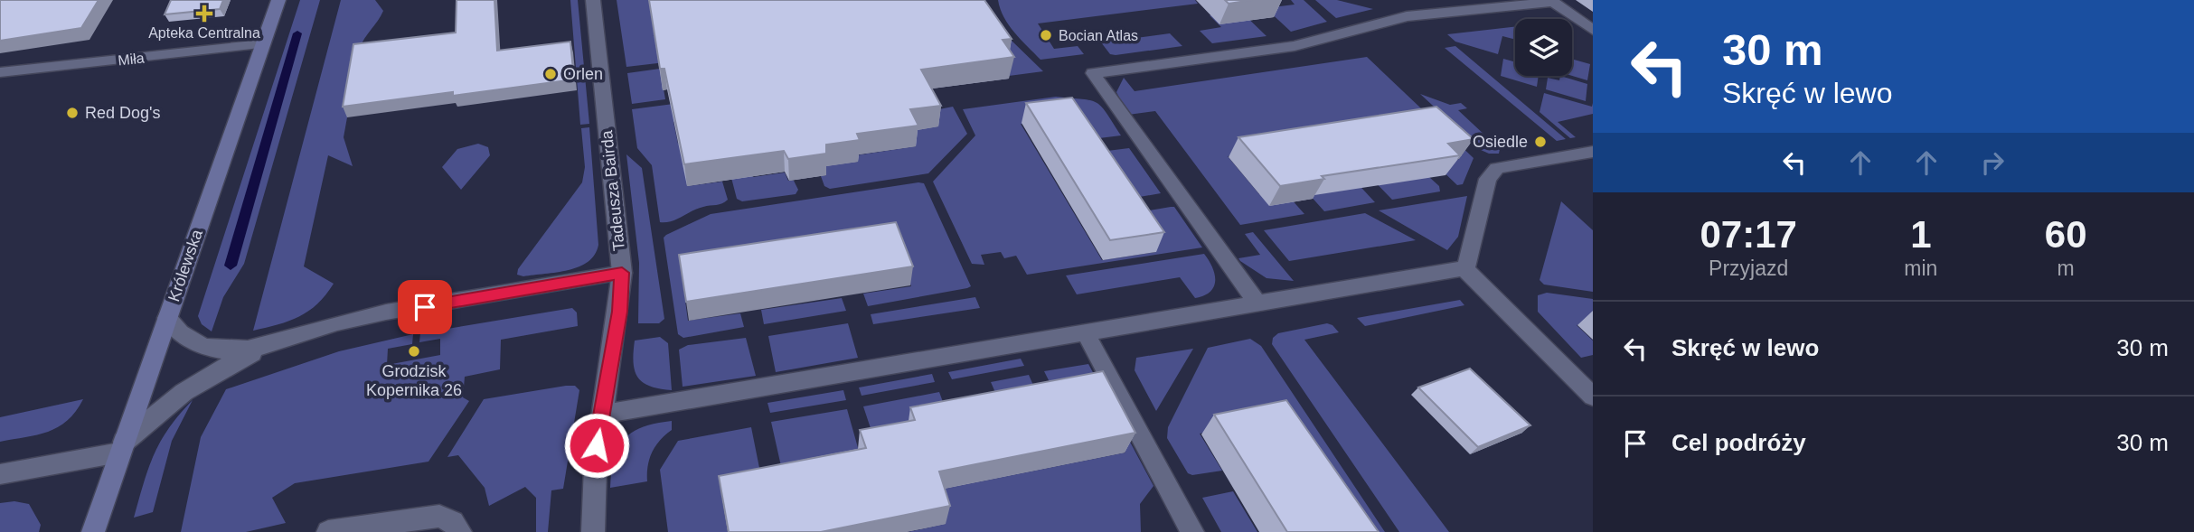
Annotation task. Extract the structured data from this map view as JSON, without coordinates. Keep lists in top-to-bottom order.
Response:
{
  "streets": {
    "main road": ["Królewska"],
    "street": ["Miła", "Tadeusza Bairda"]
  },
  "crossings": [
    ["Miła", "Królewska"]
  ],
  "places": {
    "health": ["Apteka Centralna"],
    "other": [
      "Bocian Atlas",
      "Orlen",
      "Red Dog's",
      "Osiedle",
      "Grodzisk Kopernika 26"
    ]
  },
  "page": {
    "turn": ["30 m", "Skręć w lewo"],
    "eta": [
      "07:17",
      "Przyjazd",
      "1",
      "min",
      "60",
      "m"
    ],
    "list": [
      {
        "name": "Skręć w lewo",
        "value": "30 m"
      },
      {
        "name": "Cel podróży",
        "value": "30 m"
      }
    ]
  }
}
